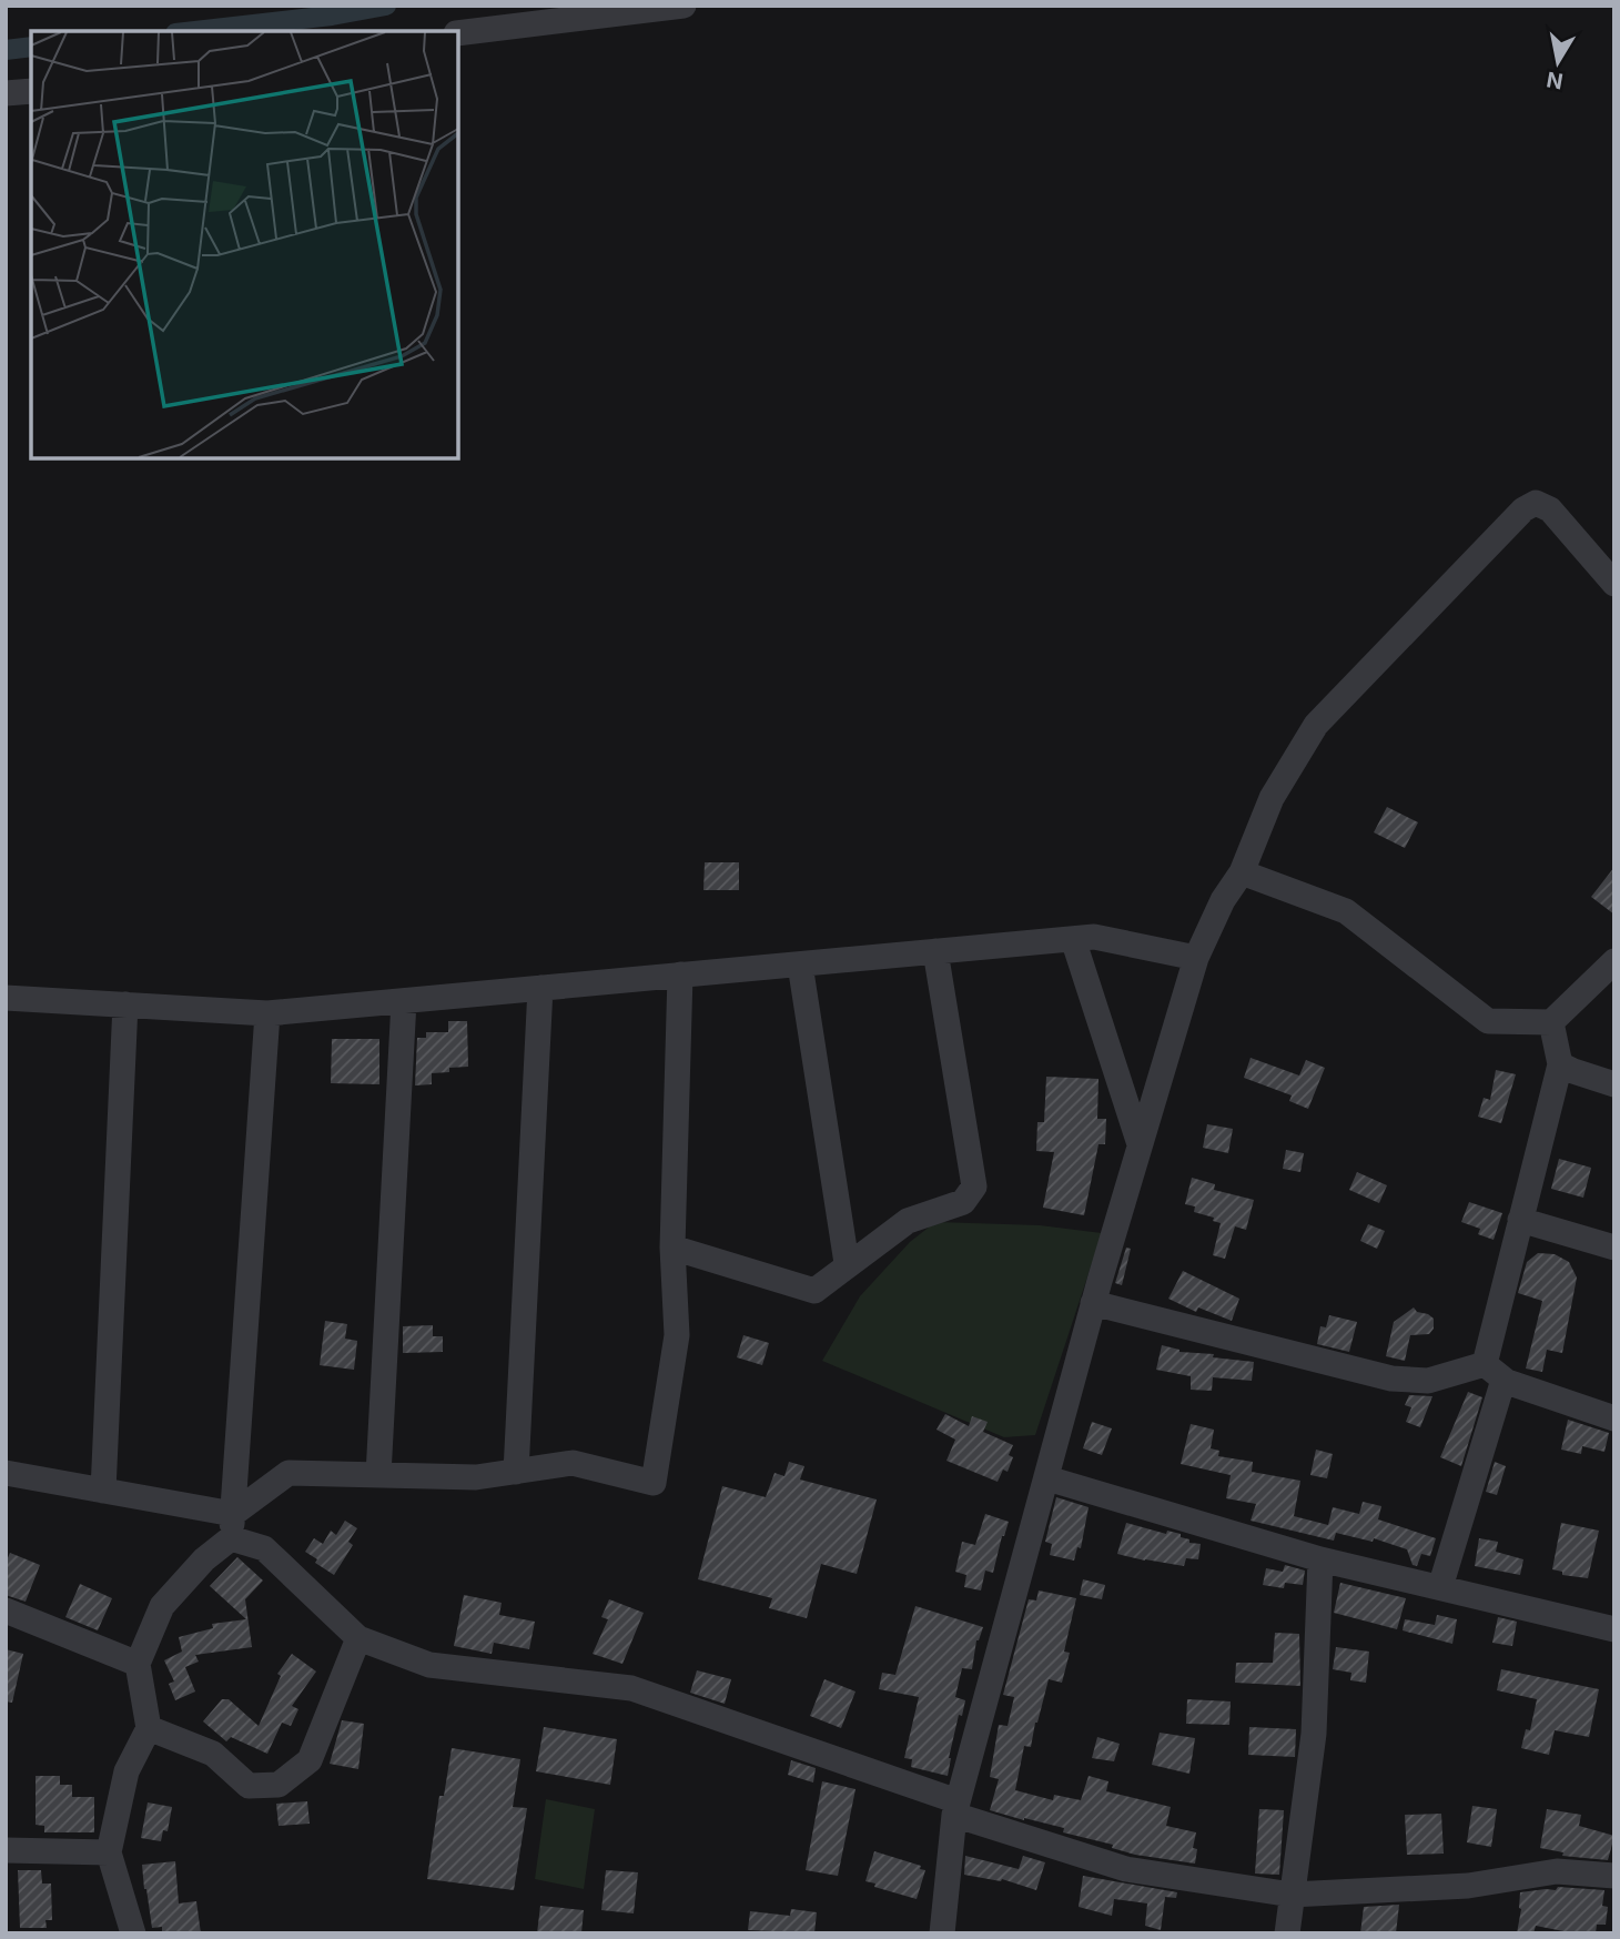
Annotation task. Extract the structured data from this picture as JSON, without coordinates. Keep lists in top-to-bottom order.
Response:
{
  "north": "bottom"
}
